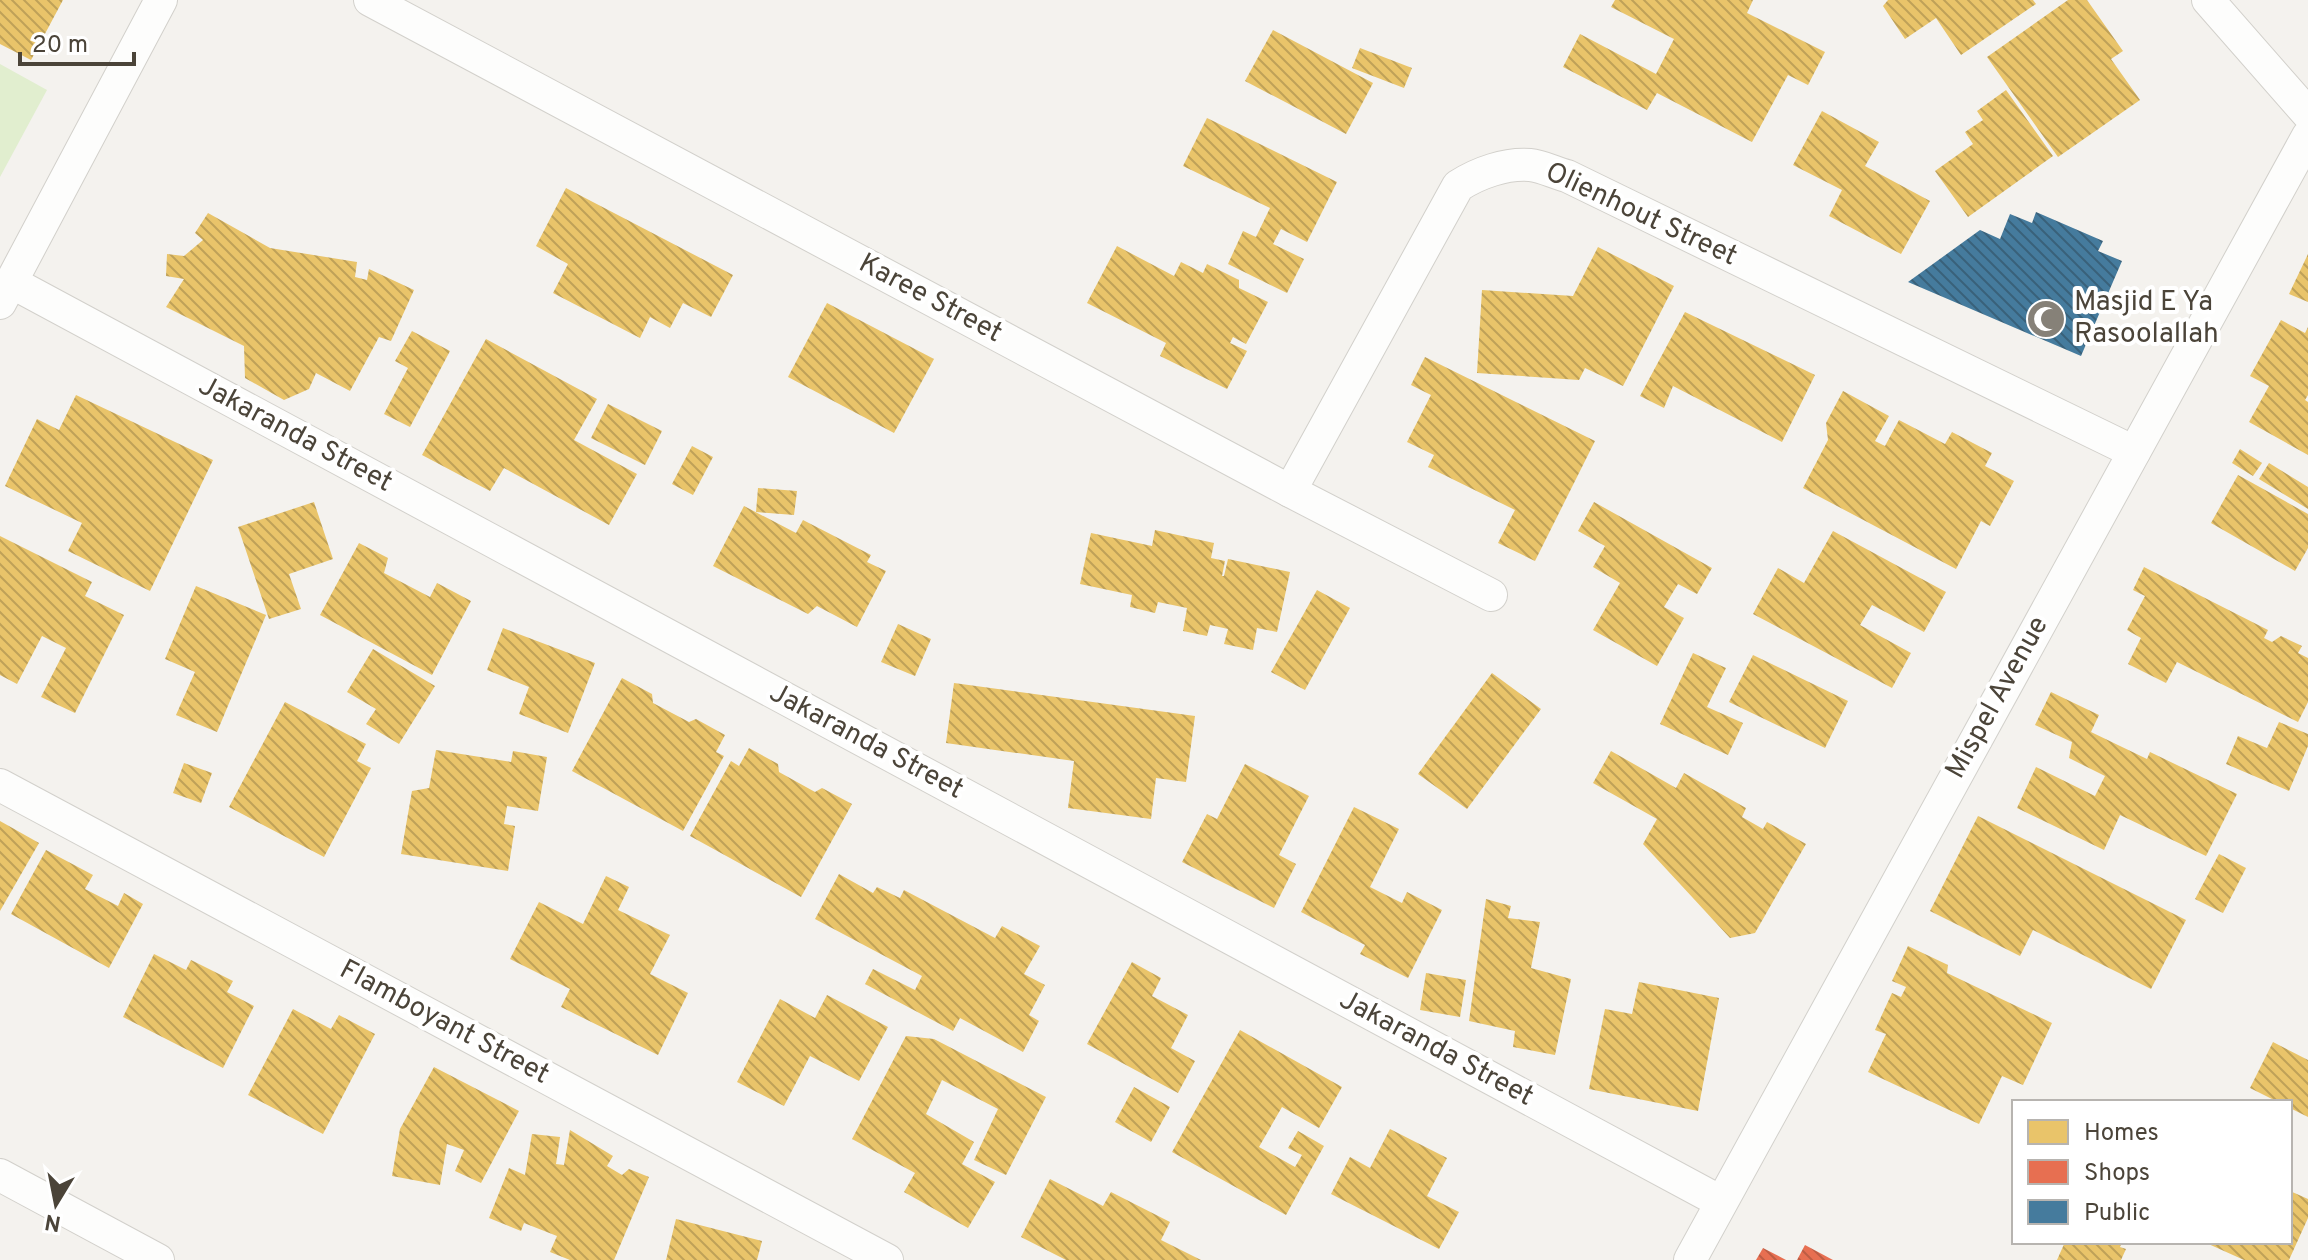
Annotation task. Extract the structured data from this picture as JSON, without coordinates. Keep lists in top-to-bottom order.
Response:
{
  "streets": {
    "street": [
      "Olienhout Street",
      "Karee Street",
      "Jakaranda Street",
      "Mispel Avenue",
      "Flamboyant Street"
    ]
  },
  "crossings": [
    ["Olienhout Street", "Karee Street"],
    ["Olienhout Street", "Mispel Avenue"],
    ["Jakaranda Street", "Mispel Avenue"]
  ],
  "places": {
    "mosque": ["Masjid E Ya Rasoolallah"]
  },
  "legend": ["Homes", "Shops", "Public"],
  "scale_bar": "20 m",
  "north": "bottom"
}
